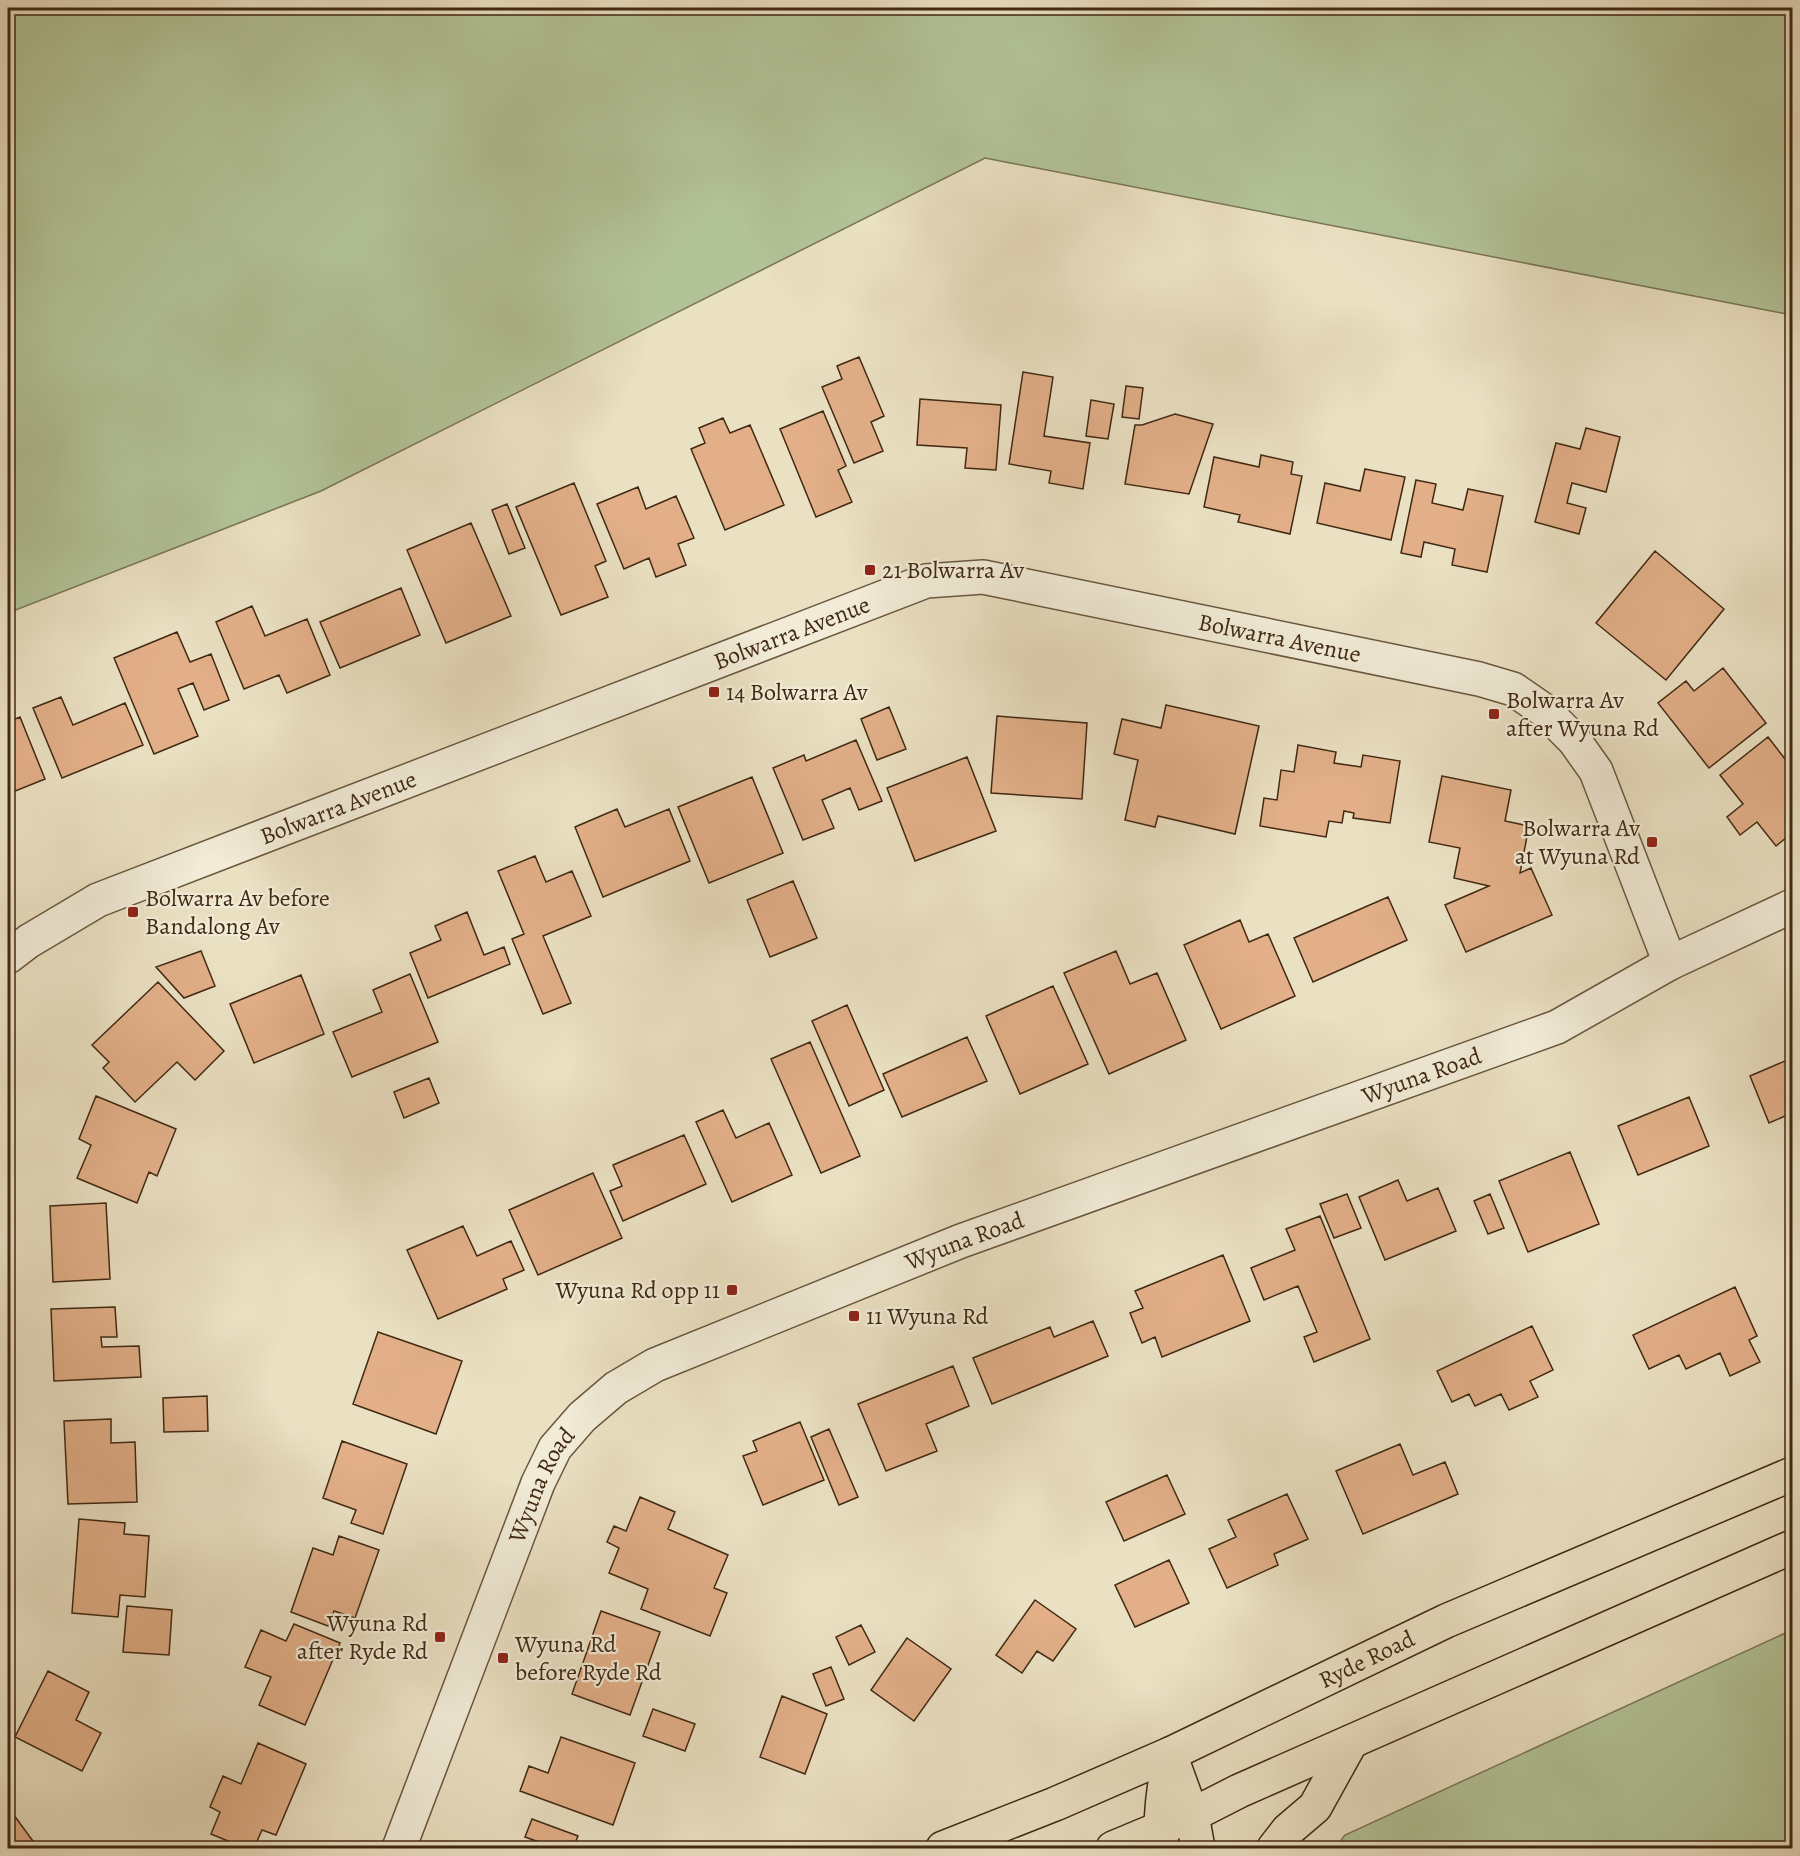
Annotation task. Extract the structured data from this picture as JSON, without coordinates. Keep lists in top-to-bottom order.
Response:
{
  "streets": {
    "main road": ["Ryde Road"],
    "street": ["Bolwarra Avenue", "Wyuna Road"]
  },
  "crossings": [
    ["Bolwarra Avenue", "Wyuna Road"]
  ],
  "places": {
    "transit": [
      "21 Bolwarra Av",
      "14 Bolwarra Av",
      "Bolwarra Av after Wyuna Rd",
      "Bolwarra Av at Wyuna Rd",
      "Bolwarra Av before Bandalong Av",
      "Wyuna Rd opp 11",
      "11 Wyuna Rd",
      "Wyuna Rd after Ryde Rd",
      "Wyuna Rd before Ryde Rd"
    ]
  }
}
